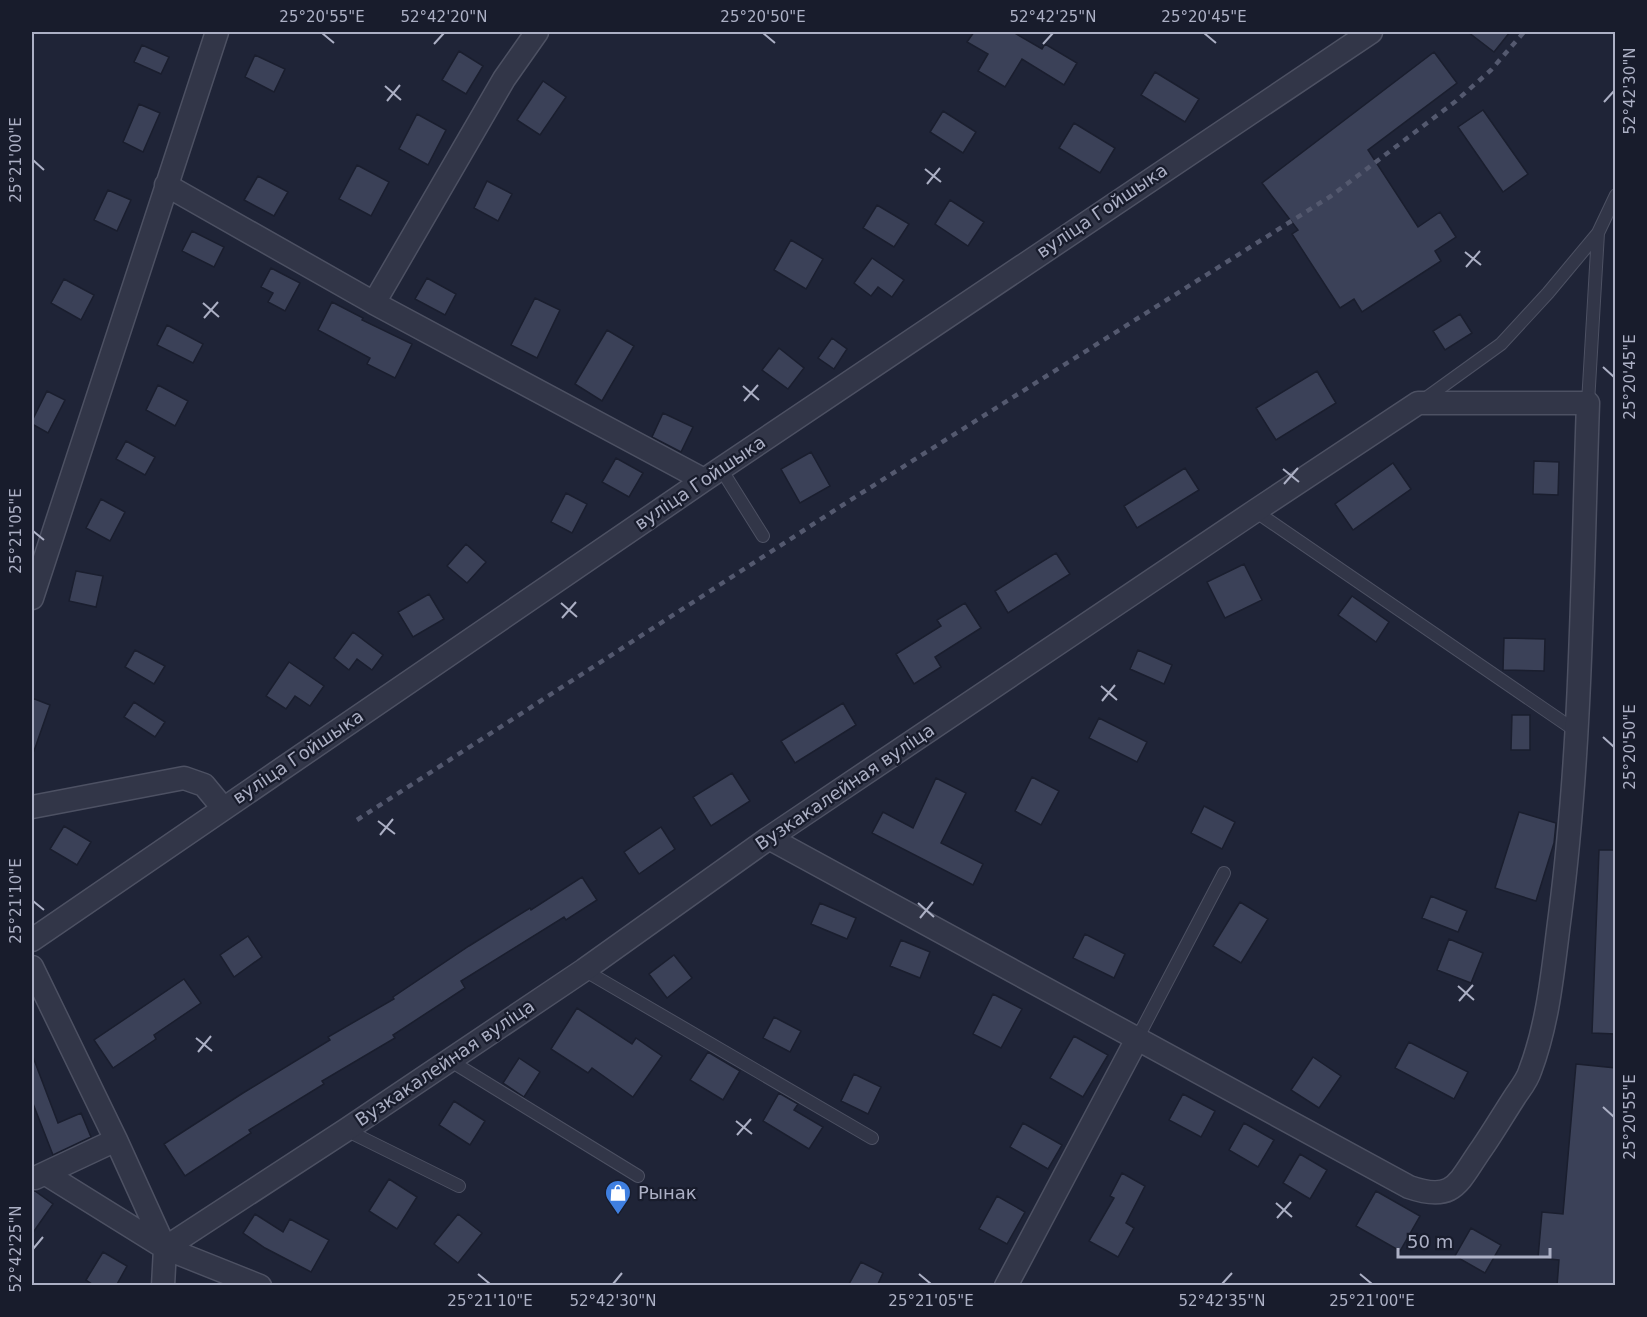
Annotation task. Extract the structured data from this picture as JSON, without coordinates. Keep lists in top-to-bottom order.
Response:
{
  "streets": {
    "street": ["вуліца Гойшыка", "Вузкакалейная вуліца"]
  },
  "places": {
    "shop": ["Рынак"]
  },
  "scale_bar": "50 m",
  "coordinates": [
    "25°20'55\"E",
    "52°42'20\"N",
    "25°20'50\"E",
    "52°42'25\"N",
    "25°20'45\"E",
    "52°42'30\"N",
    "25°21'00\"E",
    "25°21'05\"E",
    "25°21'10\"E",
    "52°42'35\"N"
  ]
}
